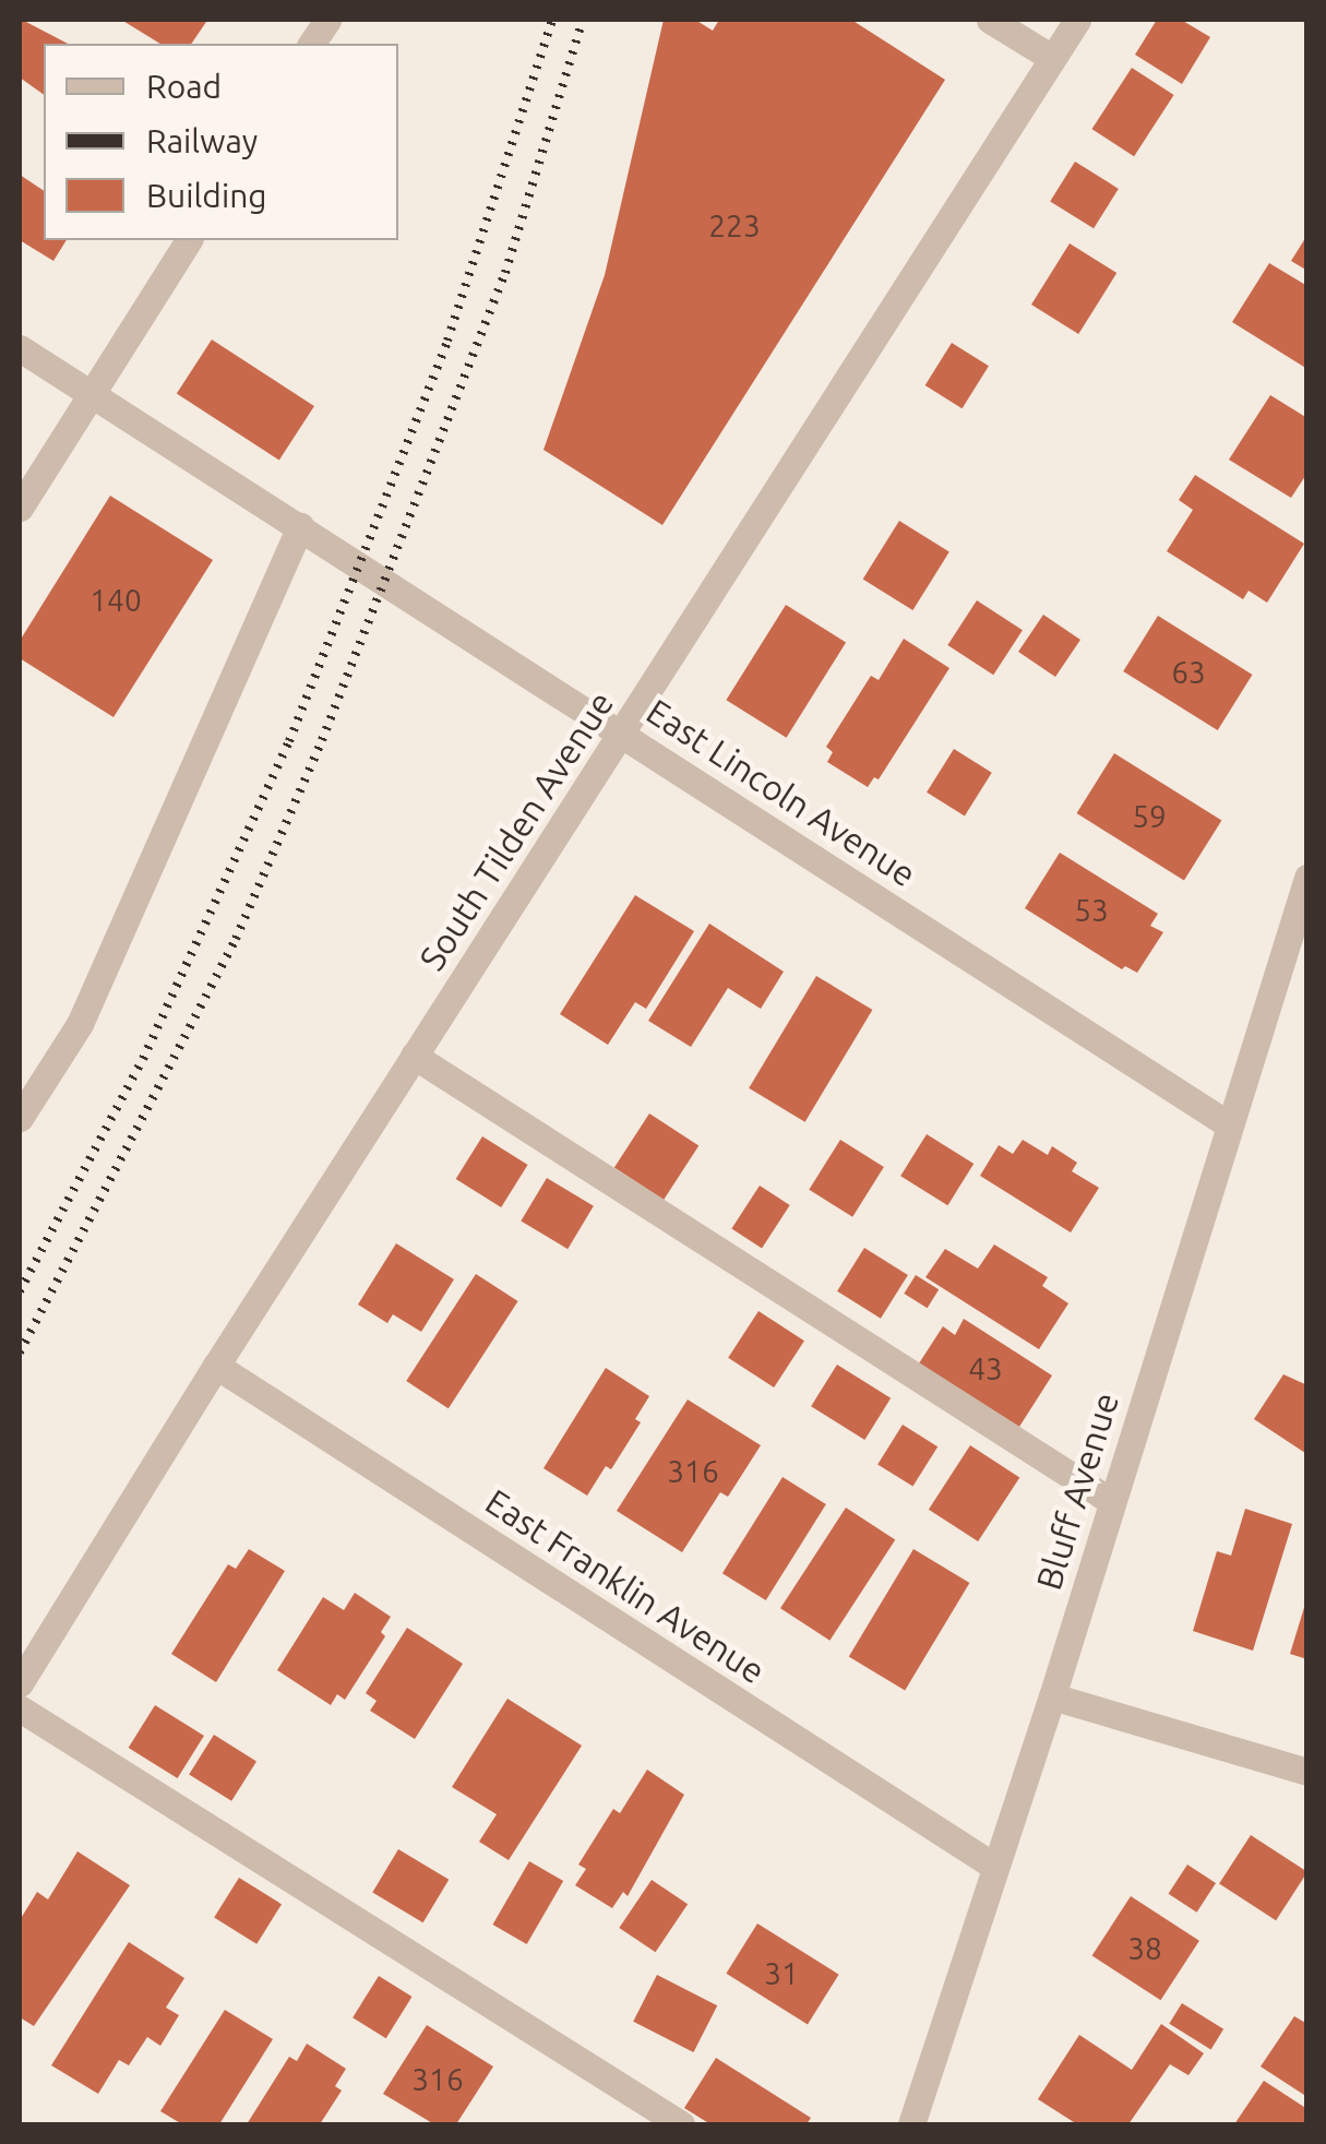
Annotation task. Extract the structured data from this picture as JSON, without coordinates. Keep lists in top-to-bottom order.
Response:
{
  "streets": {
    "street": [
      "East Lincoln Avenue",
      "South Tilden Avenue",
      "Bluff Avenue",
      "East Franklin Avenue"
    ]
  },
  "crossings": [
    ["East Lincoln Avenue", "South Tilden Avenue"],
    ["East Lincoln Avenue", "Bluff Avenue"],
    ["South Tilden Avenue", "East Franklin Avenue"],
    ["Bluff Avenue", "East Franklin Avenue"]
  ],
  "house_numbers": [
    "223",
    "140",
    "63",
    "59",
    "53",
    "43",
    "316",
    "38",
    "31",
    "316"
  ],
  "legend": ["Road", "Railway", "Building"]
}
